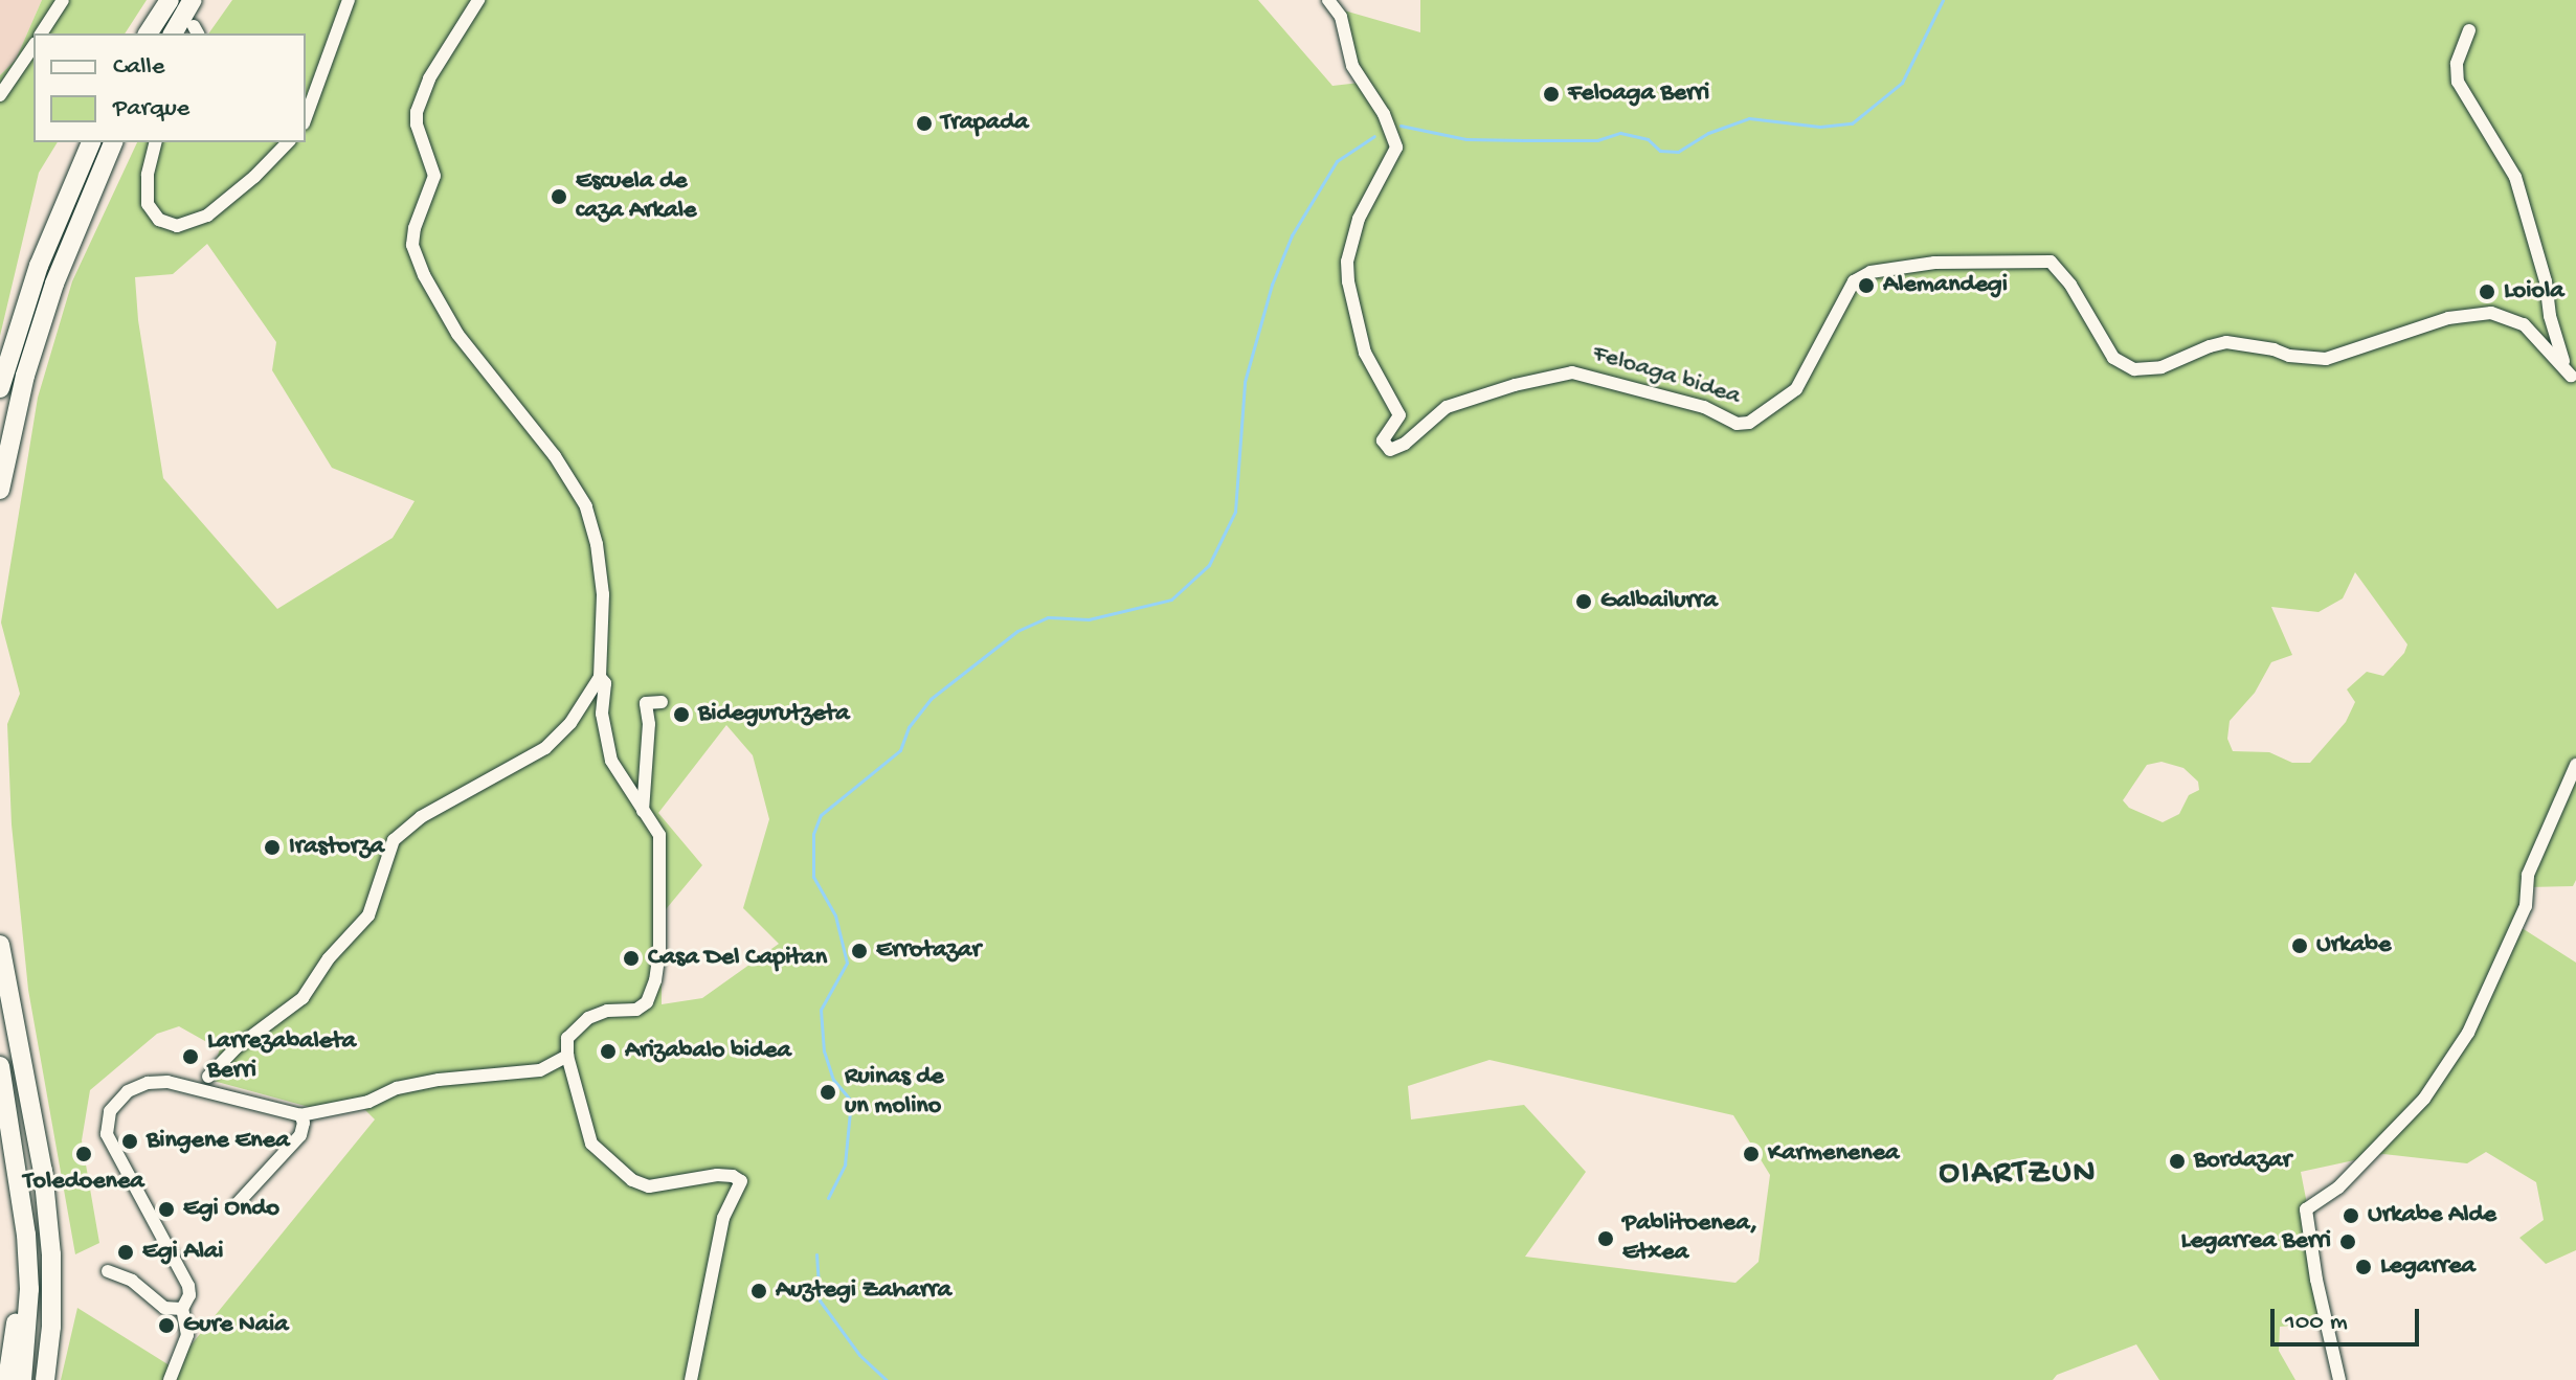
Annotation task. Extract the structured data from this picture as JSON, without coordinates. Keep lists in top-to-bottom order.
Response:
{
  "streets": {
    "street": ["Feloaga bidea"]
  },
  "districts": ["OIARTZUN"],
  "places": [
    "Feloaga Berri",
    "Trapada",
    "Escuela de caza Arkale",
    "Alemandegi",
    "Loiola",
    "Galbailurra",
    "Bidegurutzeta",
    "Irastorza",
    "Urkabe",
    "Errotazar",
    "Casa Del Capitan",
    "Arizabalo bidea",
    "Larrezabaleta Berri",
    "Ruinas de un molino",
    "Bingene Enea",
    "Toledoenea",
    "Karmenenea",
    "Bordazar",
    "Egi Ondo",
    "Urkabe Alde",
    "Pablitoenea, Etxea",
    "Legarrea Berri",
    "Egi Alai",
    "Legarrea",
    "Auztegi Zaharra",
    "Gure Naia"
  ],
  "legend": ["Calle", "Parque"],
  "scale_bar": "100 m"
}
